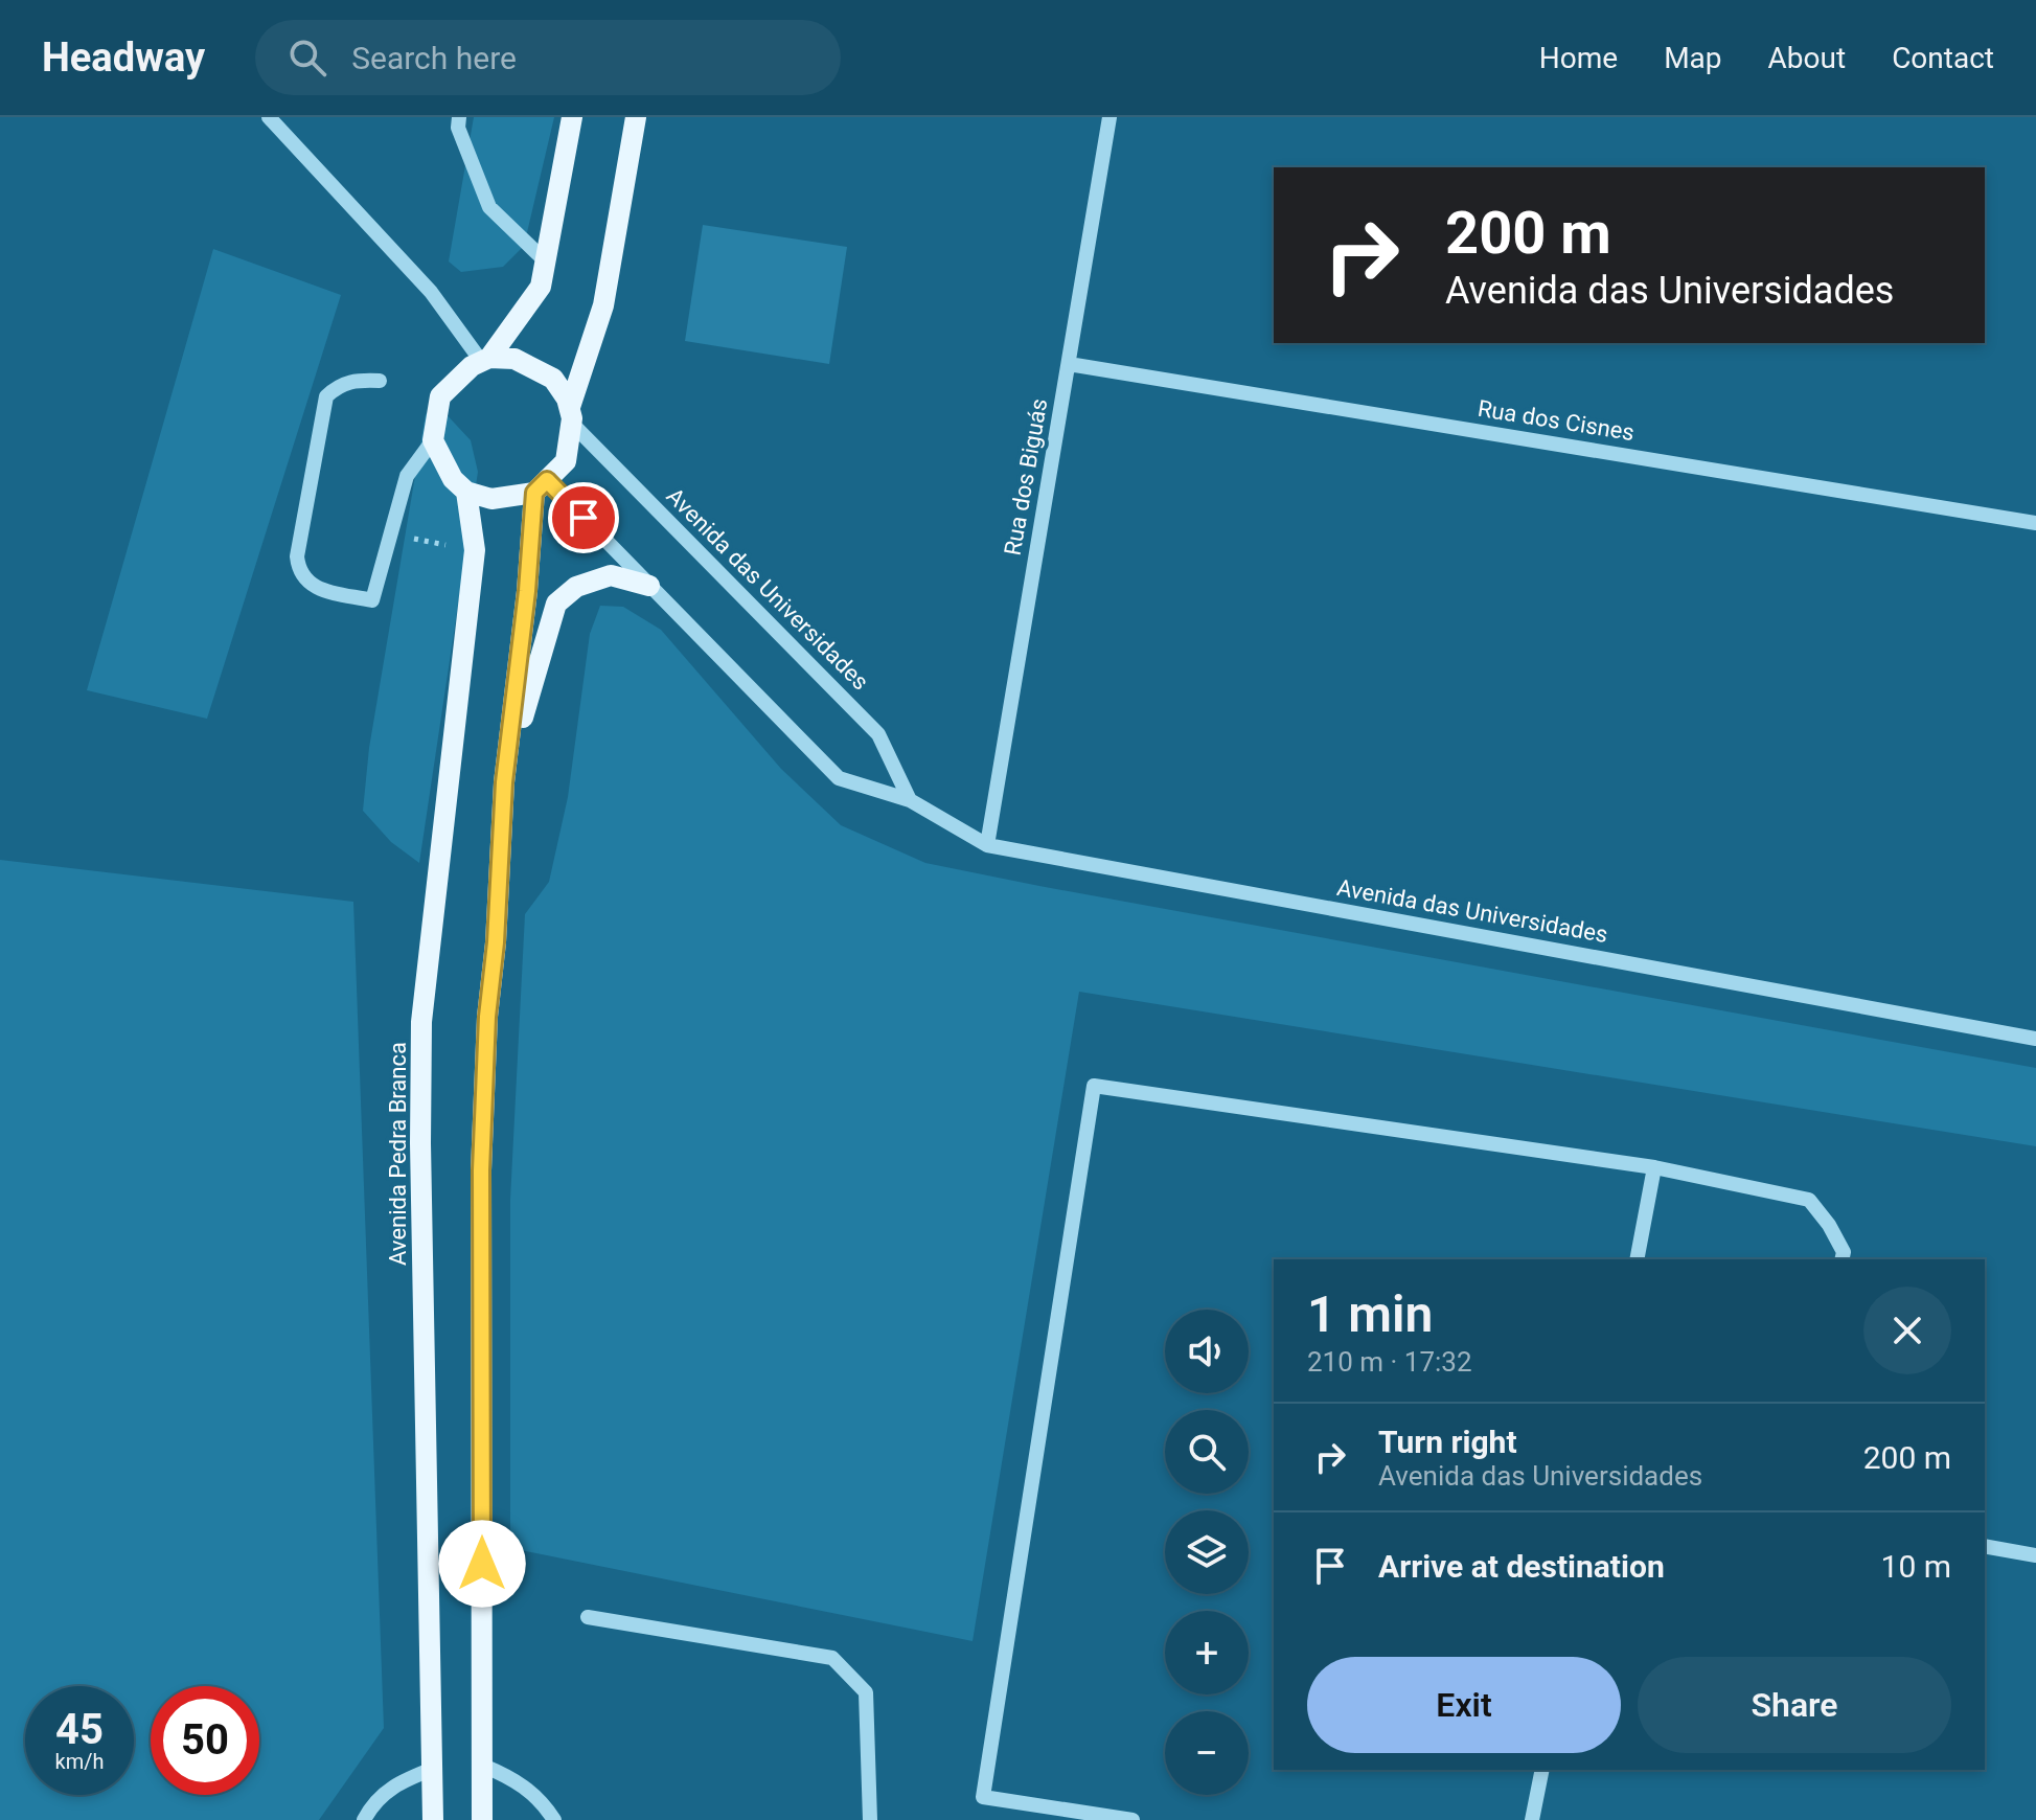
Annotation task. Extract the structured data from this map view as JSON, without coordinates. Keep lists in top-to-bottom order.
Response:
{
  "streets": {
    "main road": ["Avenida Pedra Branca"],
    "street": ["Rua dos Cisnes", "Rua dos Biguás", "Avenida das Universidades"]
  },
  "crossings": [
    ["Rua dos Cisnes", "Rua dos Biguás"],
    ["Rua dos Biguás", "Avenida das Universidades"],
    ["Avenida das Universidades", "Avenida Pedra Branca"]
  ],
  "page": {
    "header": "Headway",
    "search": "Search here",
    "nav": [
      "Home",
      "Map",
      "About",
      "Contact"
    ],
    "turn": ["200 m", "Avenida das Universidades"],
    "heading": ["1 min", "210 m · 17:32"],
    "map_buttons": ["+", "−"],
    "list": [
      {
        "name": "Turn right",
        "note": "Avenida das Universidades",
        "value": "200 m"
      },
      {
        "name": "Arrive at destination",
        "value": "10 m"
      }
    ],
    "buttons": ["Exit", "Share"],
    "speed": "45 km/h",
    "limit": "50"
  }
}
